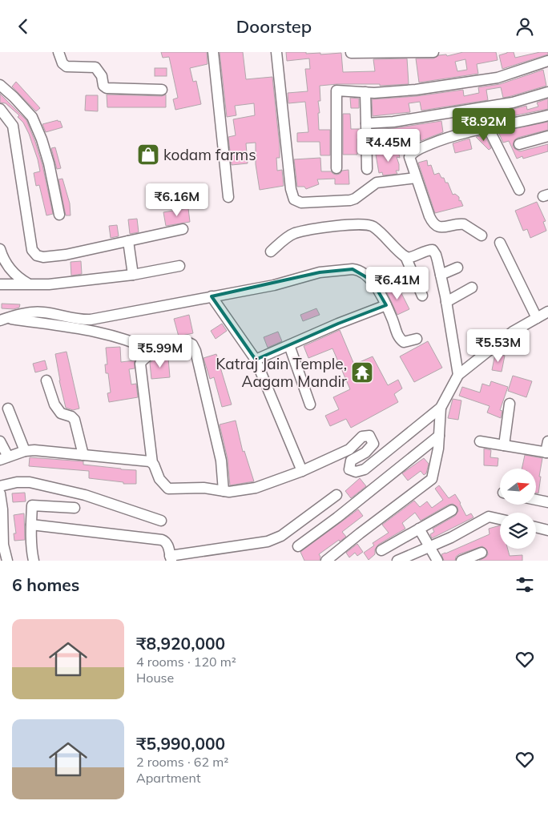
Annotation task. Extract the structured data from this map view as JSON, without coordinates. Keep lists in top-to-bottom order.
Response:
{
  "places": {
    "shop": ["kodam farms"],
    "temple": ["Katraj Jain Temple, Aagam Mandir"]
  },
  "north": "right",
  "page": {
    "header": "Doorstep",
    "price": [
      "₹8.92M",
      "₹4.45M",
      "₹6.16M",
      "₹6.41M",
      "₹5.53M",
      "₹5.99M"
    ],
    "heading": "6 homes",
    "list": [
      {
        "name": "₹8,920,000",
        "note": "4 rooms · 120 m² · House"
      },
      {
        "name": "₹5,990,000",
        "note": "2 rooms · 62 m² · Apartment"
      }
    ]
  }
}
